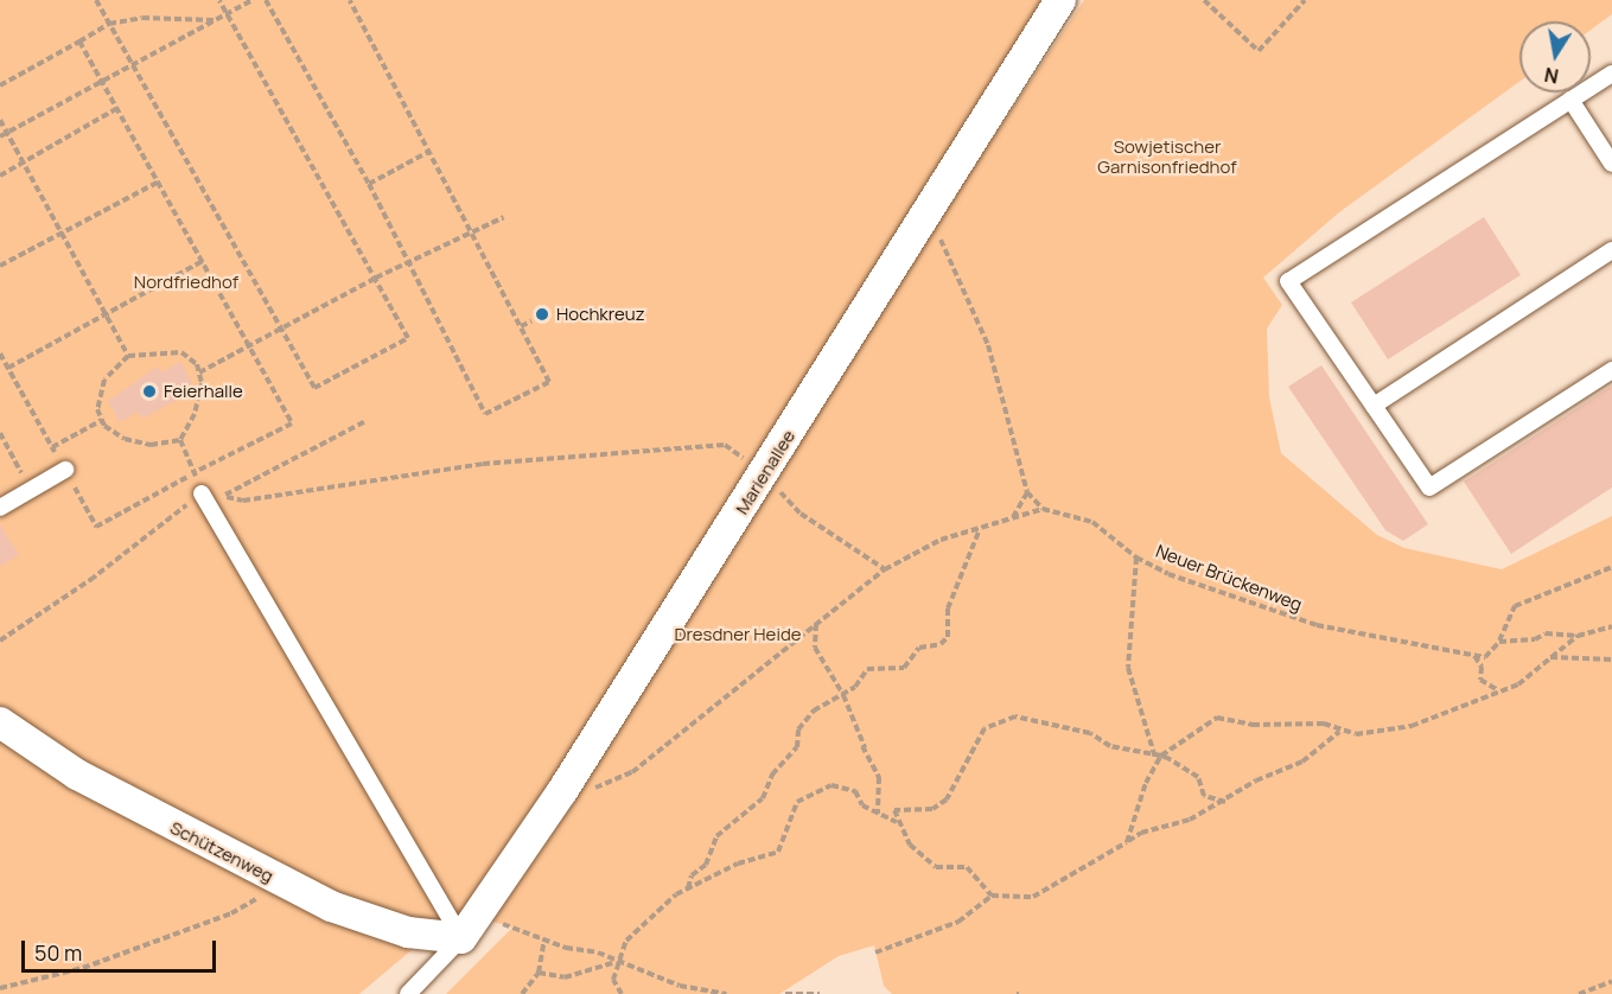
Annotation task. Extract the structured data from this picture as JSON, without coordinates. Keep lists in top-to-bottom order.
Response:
{
  "streets": {
    "street": ["Marienallee", "Schützenweg"],
    "path": ["Neuer Brückenweg"]
  },
  "crossings": [
    ["Marienallee", "Schützenweg"]
  ],
  "parks": ["Sowjetischer Garnisonfriedhof", "Nordfriedhof", "Dresdner Heide"],
  "places": ["Hochkreuz", "Feierhalle"],
  "scale_bar": "50 m",
  "north": "bottom"
}
